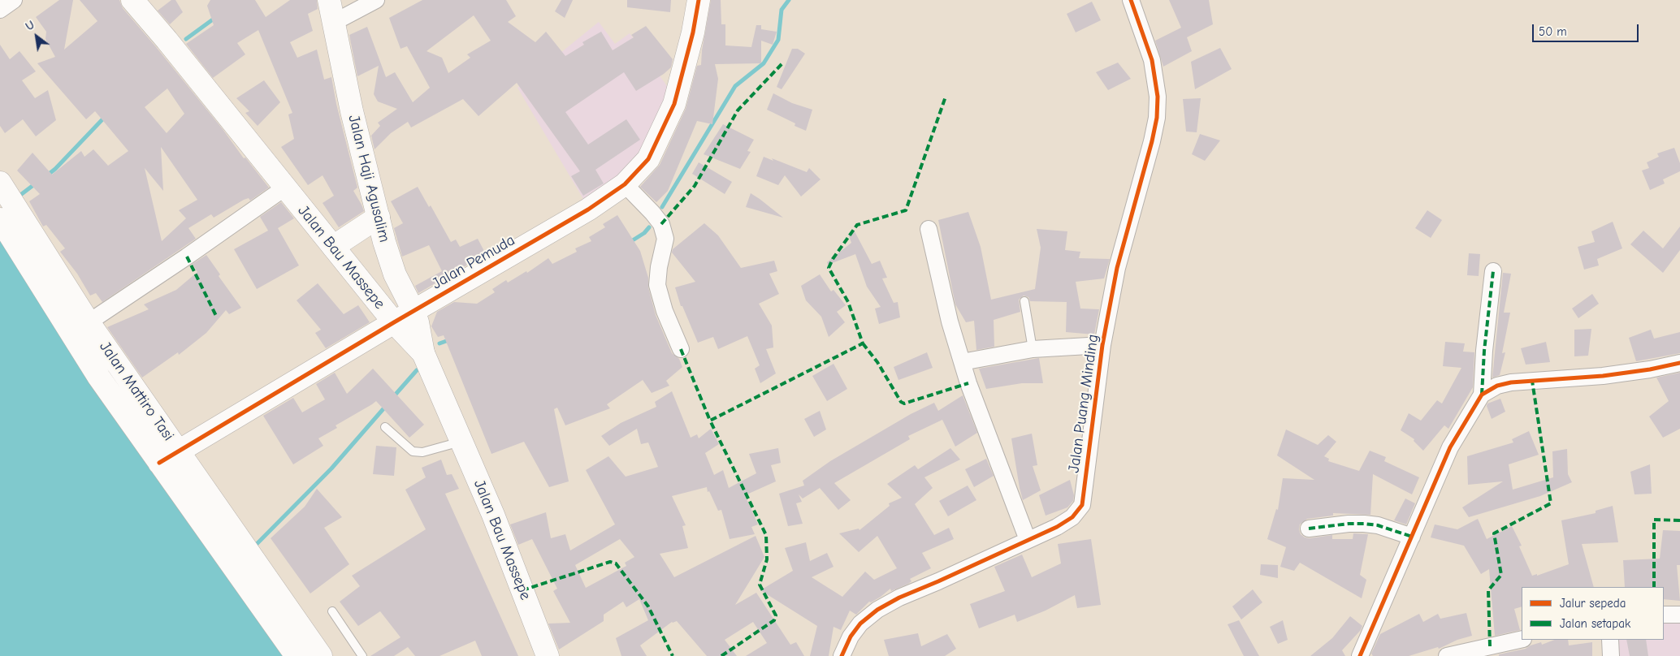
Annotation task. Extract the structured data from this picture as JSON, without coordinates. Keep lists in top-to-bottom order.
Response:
{
  "streets": {
    "main road": [
      "Jalan Haji Agusalim",
      "Jalan Bau Massepe",
      "Jalan Pemuda",
      "Jalan Mattiro Tasi"
    ],
    "street": ["Jalan Puang Minding"]
  },
  "crossings": [
    ["Jalan Haji Agusalim", "Jalan Bau Massepe"],
    ["Jalan Haji Agusalim", "Jalan Pemuda"],
    ["Jalan Bau Massepe", "Jalan Pemuda"],
    ["Jalan Pemuda", "Jalan Mattiro Tasi"]
  ],
  "legend": ["Jalur sepeda", "Jalan setapak"],
  "scale_bar": "50 m",
  "north": "top left"
}
